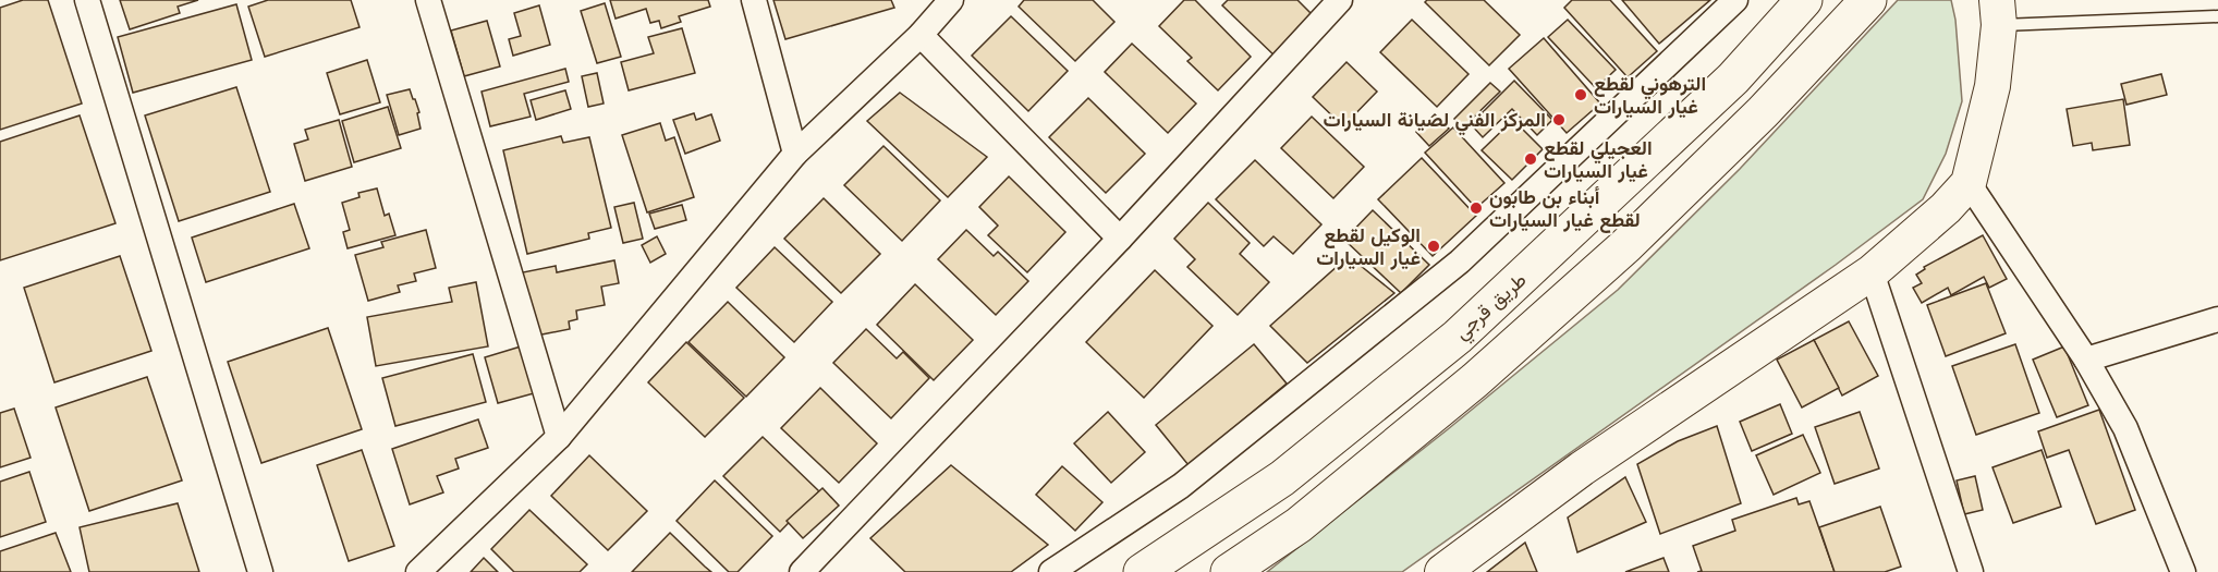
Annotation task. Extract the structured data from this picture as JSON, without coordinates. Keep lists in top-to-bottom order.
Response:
{
  "streets": {
    "highway": ["طريق قرجي"]
  },
  "places": [
    "الترهوني لقطع غيار السيارات",
    "المركز الفني لصيانة السيارات",
    "العجيلي لقطع غيار السيارات",
    "أبناء بن طابون لقطع غيار السيارات",
    "الوكيل لقطع غيار السيارات"
  ]
}
